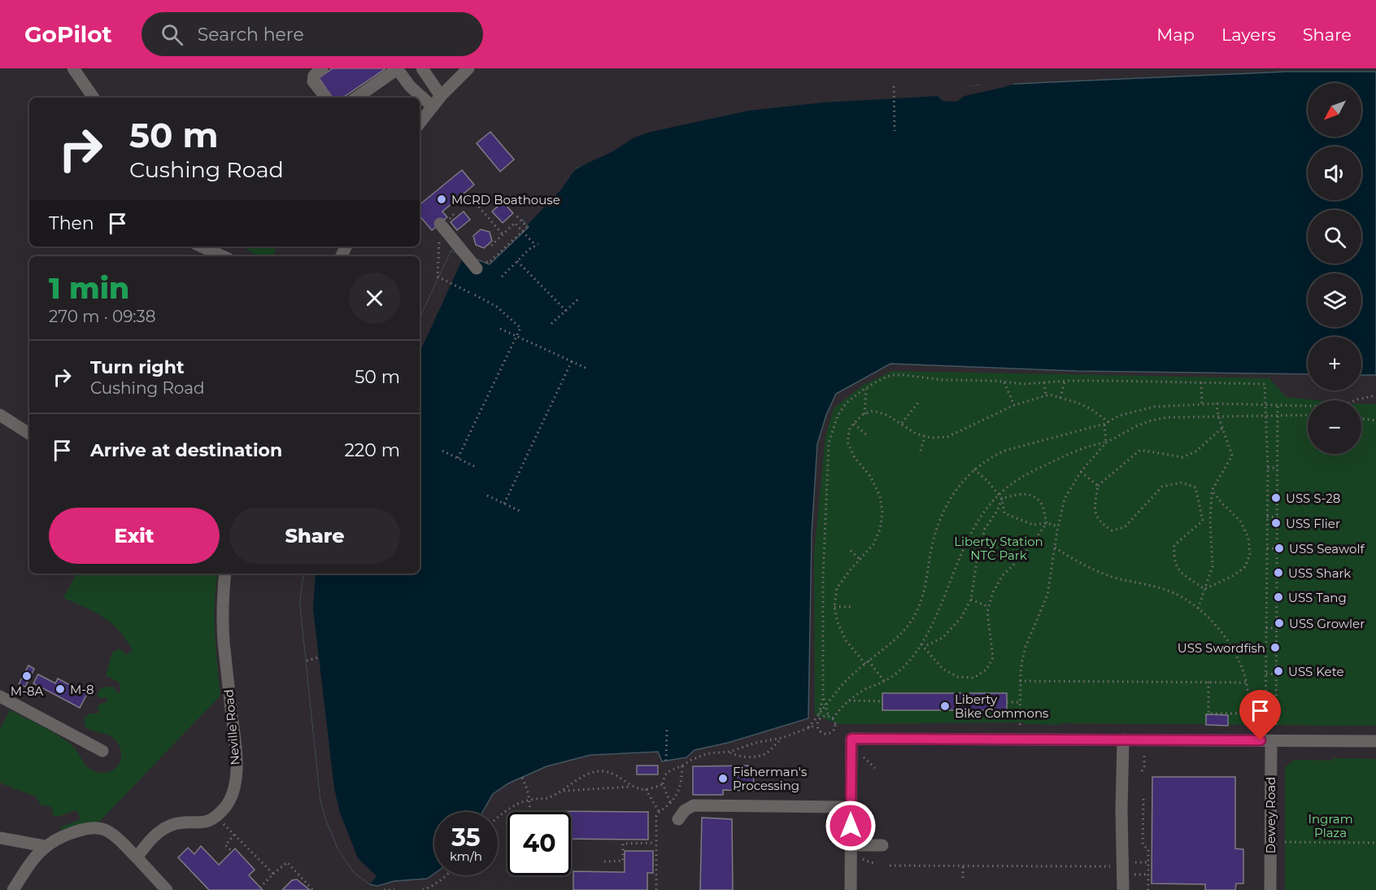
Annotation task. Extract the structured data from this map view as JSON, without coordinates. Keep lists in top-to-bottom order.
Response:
{
  "streets": {
    "street": ["Neville Road", "Dewey Road"]
  },
  "parks": ["Liberty Station NTC Park", "Ingram Plaza"],
  "places": [
    "MCRD Boathouse",
    "USS S-28",
    "USS Flier",
    "USS Seawolf",
    "USS Shark",
    "USS Tang",
    "USS Growler",
    "USS Swordfish",
    "USS Kete",
    "M-8A",
    "M-8",
    "Liberty Bike Commons",
    "Fisherman's Processing"
  ],
  "north": "bottom left",
  "page": {
    "header": "GoPilot",
    "search": "Search here",
    "nav": ["Map", "Layers", "Share"],
    "map_buttons": ["+", "−"],
    "turn": ["50 m", "Cushing Road"],
    "then": "Then",
    "heading": ["1 min", "270 m · 09:38"],
    "list": [
      {
        "name": "Turn right",
        "note": "Cushing Road",
        "value": "50 m"
      },
      {
        "name": "Arrive at destination",
        "value": "220 m"
      }
    ],
    "buttons": ["Exit", "Share"],
    "speed": "35 km/h",
    "limit": "40"
  }
}
